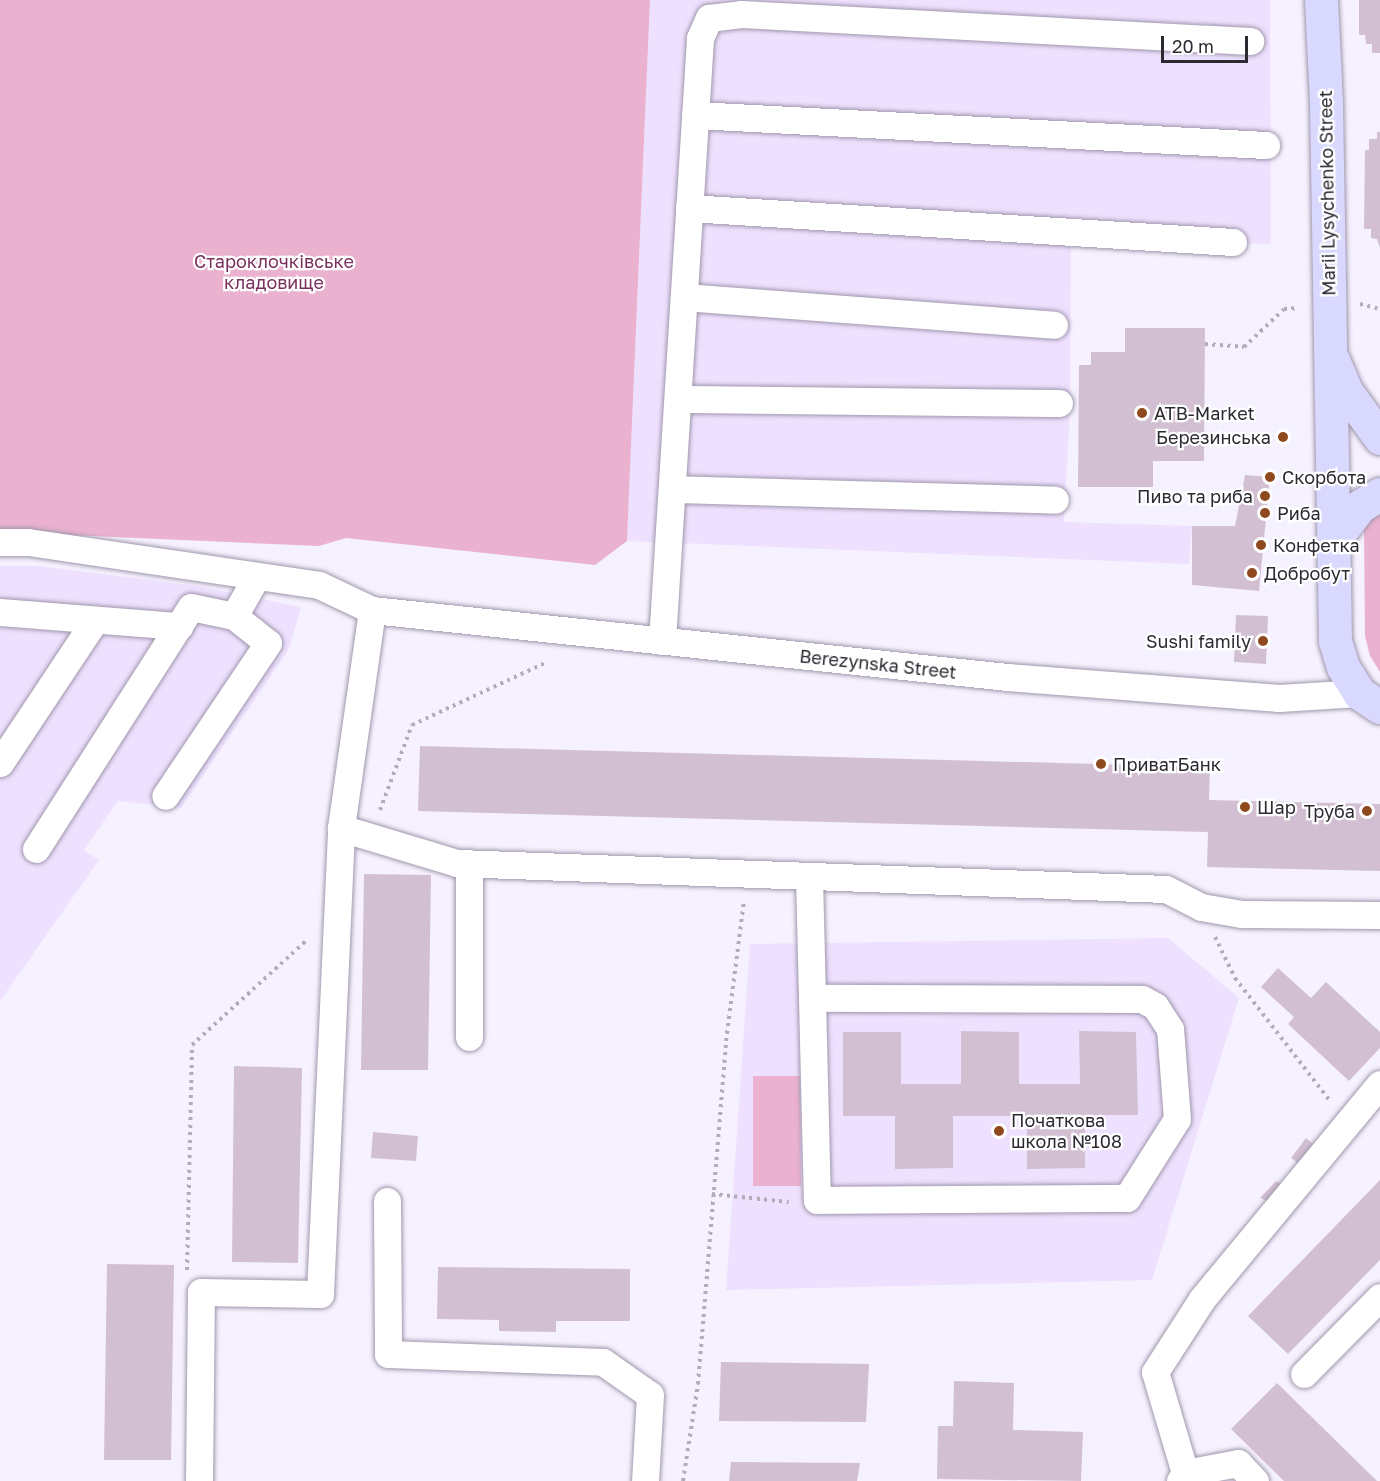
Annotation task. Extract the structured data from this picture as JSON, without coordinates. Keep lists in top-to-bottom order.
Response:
{
  "streets": {
    "main road": ["Marii Lysychenko Street"],
    "street": ["Berezynska Street"]
  },
  "crossings": [
    ["Marii Lysychenko Street", "Berezynska Street"]
  ],
  "parks": ["Староклочківське кладовище"],
  "places": [
    "ATB-Market",
    "Березинська",
    "Скорбота",
    "Пиво та риба",
    "Риба",
    "Конфетка",
    "Добробут",
    "Sushi family",
    "ПриватБанк",
    "Шар",
    "Труба",
    "Початкова школа №108"
  ],
  "scale_bar": "20 m"
}
